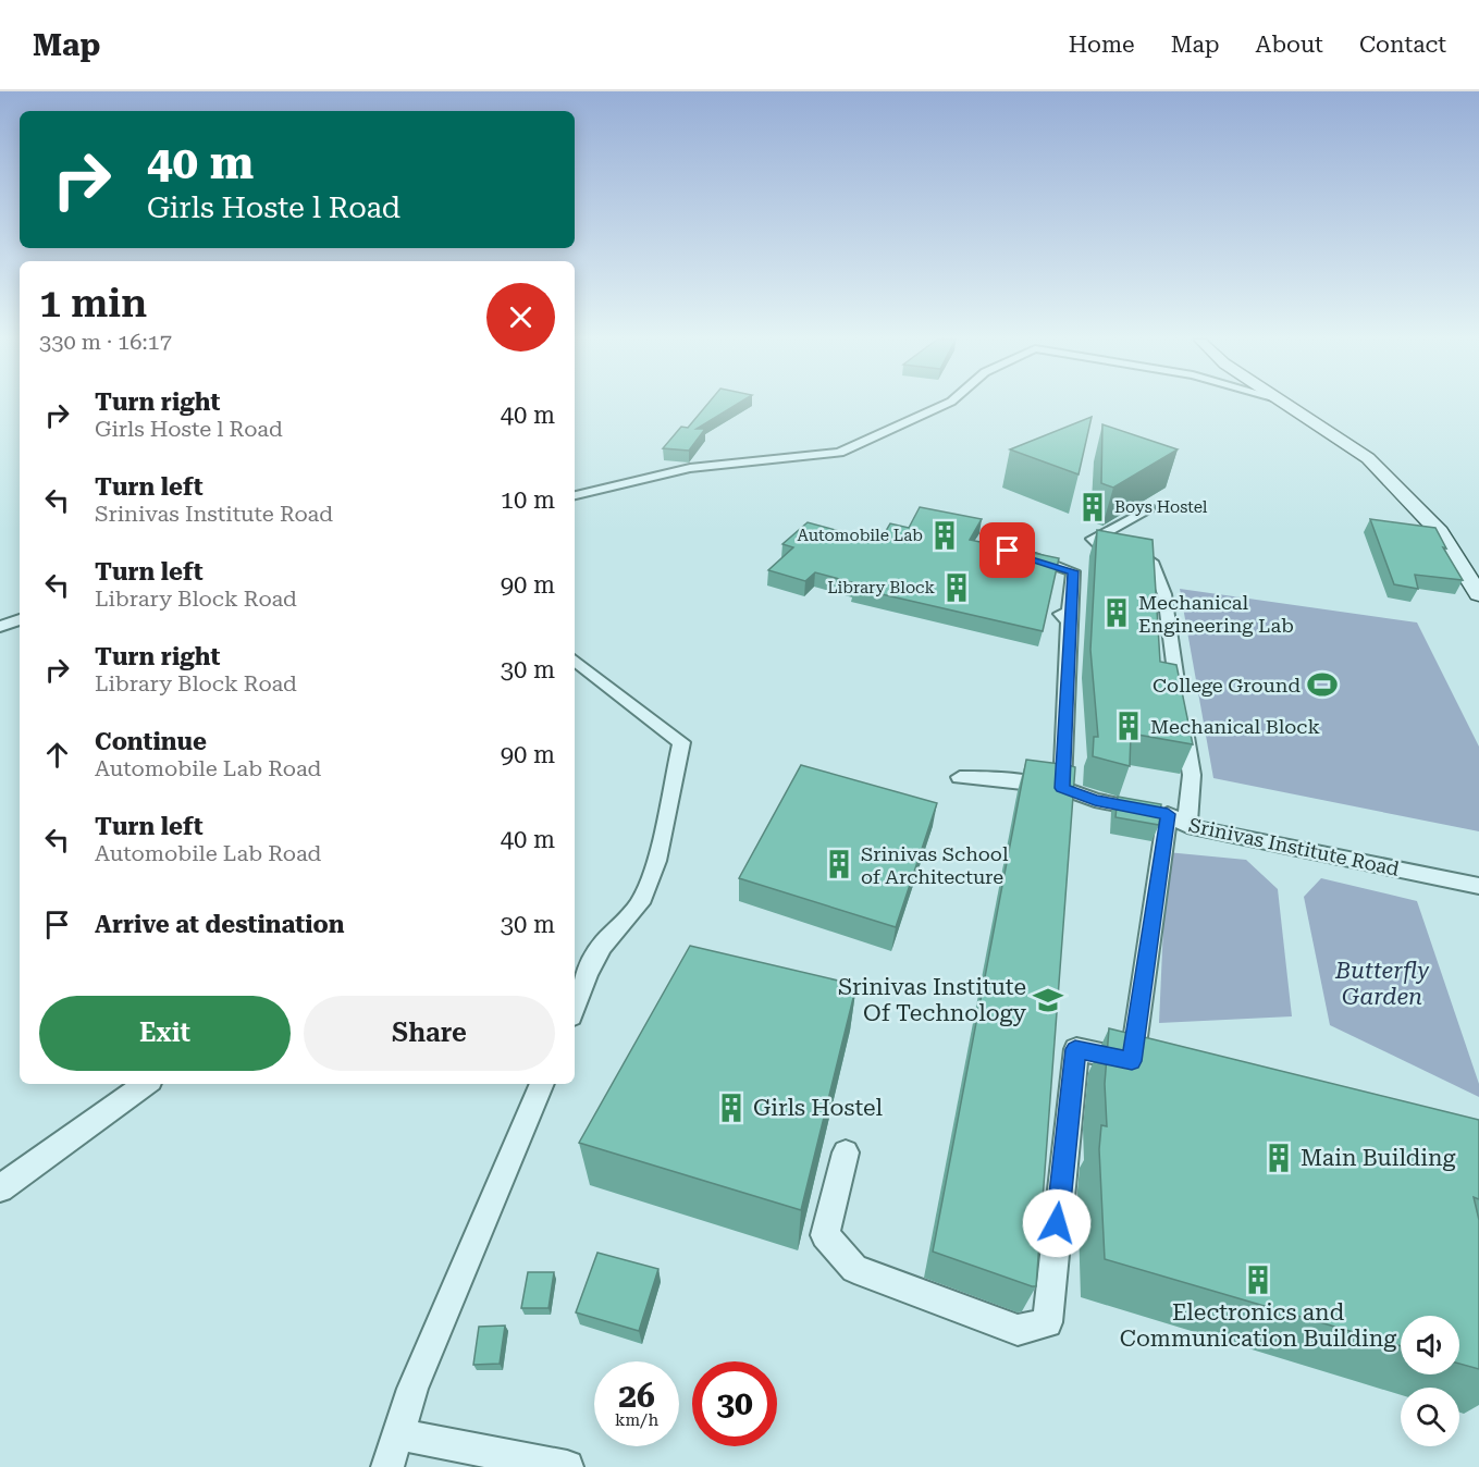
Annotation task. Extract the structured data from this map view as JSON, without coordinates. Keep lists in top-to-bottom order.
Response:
{
  "streets": {
    "street": ["Srinivas Institute Road"]
  },
  "parks": ["Butterfly Garden"],
  "places": {
    "building": [
      "Boys Hostel",
      "Automobile Lab",
      "Library Block",
      "Mechanical Engineering Lab",
      "Mechanical Block",
      "Srinivas School of Architecture",
      "Girls Hostel",
      "Main Building",
      "Electronics and Communication Building"
    ],
    "sports": ["College Ground"],
    "school or university": ["Srinivas Institute Of Technology"]
  },
  "page": {
    "header": "Map",
    "nav": [
      "Home",
      "Map",
      "About",
      "Contact"
    ],
    "turn": ["40 m", "Girls Hoste l Road"],
    "heading": ["1 min", "330 m · 16:17"],
    "list": [
      {
        "name": "Turn right",
        "note": "Girls Hoste l Road",
        "value": "40 m"
      },
      {
        "name": "Turn left",
        "note": "Srinivas Institute Road",
        "value": "10 m"
      },
      {
        "name": "Turn left",
        "note": "Library Block Road",
        "value": "90 m"
      },
      {
        "name": "Turn right",
        "note": "Library Block Road",
        "value": "30 m"
      },
      {
        "name": "Continue",
        "note": "Automobile Lab Road",
        "value": "90 m"
      },
      {
        "name": "Turn left",
        "note": "Automobile Lab Road",
        "value": "40 m"
      },
      {
        "name": "Arrive at destination",
        "value": "30 m"
      }
    ],
    "buttons": ["Exit", "Share"],
    "speed": "26 km/h",
    "limit": "30"
  }
}
